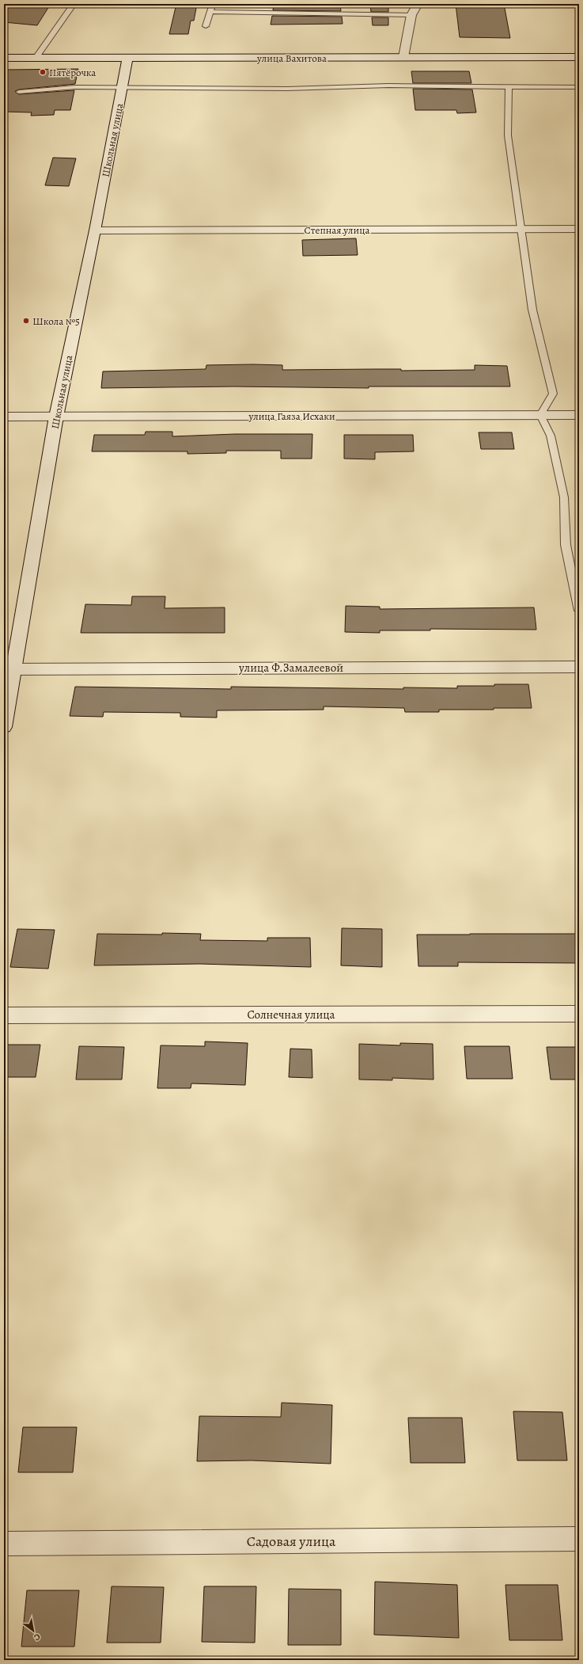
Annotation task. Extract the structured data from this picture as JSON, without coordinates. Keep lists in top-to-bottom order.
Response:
{
  "streets": {
    "street": [
      "улица Вахитова",
      "Школьная улица",
      "Степная улица",
      "улица Гаяза Исхаки",
      "улица Ф.Замалеевой",
      "Солнечная улица",
      "Садовая улица"
    ]
  },
  "crossings": [
    ["улица Вахитова", "Школьная улица"],
    ["Школьная улица", "Степная улица"],
    ["Школьная улица", "улица Гаяза Исхаки"],
    ["Школьная улица", "улица Ф.Замалеевой"]
  ],
  "places": ["Пятёрочка", "Школа №5"],
  "north": "bottom right"
}
